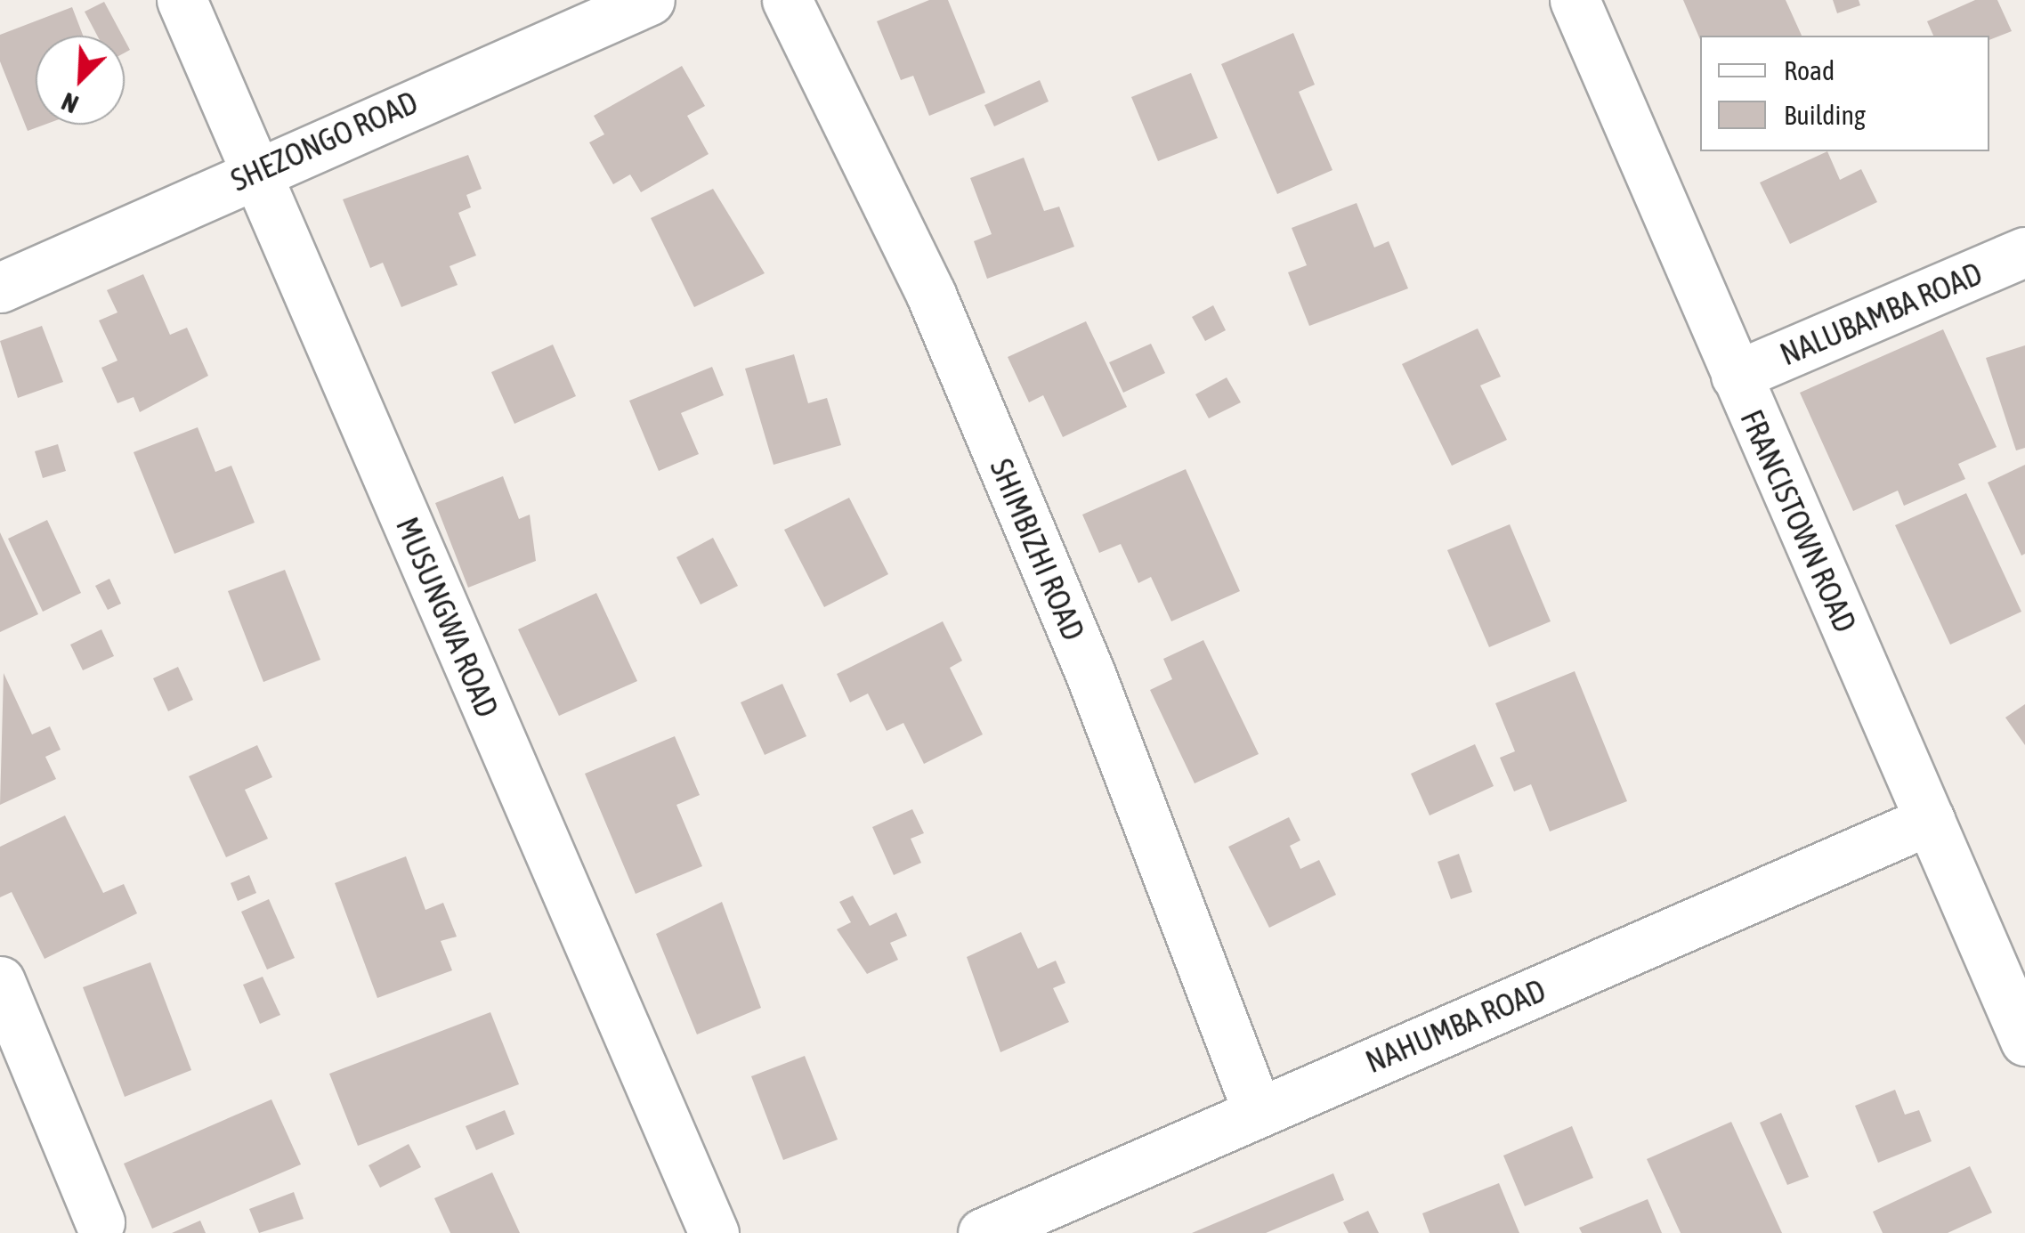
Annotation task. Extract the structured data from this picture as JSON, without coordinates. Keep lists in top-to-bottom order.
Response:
{
  "streets": {
    "street": [
      "SHEZONGO ROAD",
      "NALUBAMBA ROAD",
      "FRANCISTOWN ROAD",
      "SHIMBIZHI ROAD",
      "MUSUNGWA ROAD",
      "NAHUMBA ROAD"
    ]
  },
  "crossings": [
    ["SHEZONGO ROAD", "MUSUNGWA ROAD"],
    ["NALUBAMBA ROAD", "FRANCISTOWN ROAD"],
    ["FRANCISTOWN ROAD", "NAHUMBA ROAD"],
    ["SHIMBIZHI ROAD", "NAHUMBA ROAD"]
  ],
  "legend": ["Road", "Building"],
  "north": "bottom left"
}
